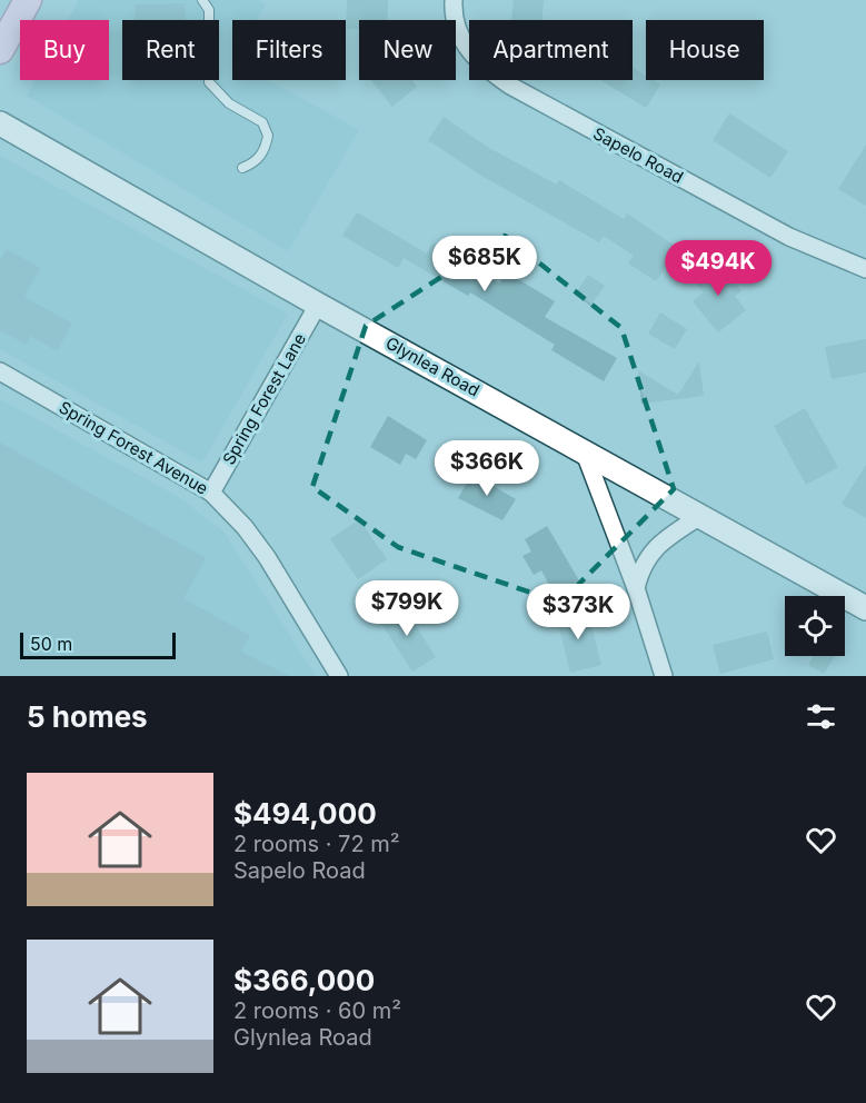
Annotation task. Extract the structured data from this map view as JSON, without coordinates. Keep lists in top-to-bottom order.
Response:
{
  "streets": {
    "street": [
      "Sapelo Road",
      "Glynlea Road",
      "Spring Forest Lane",
      "Spring Forest Avenue"
    ]
  },
  "crossings": [
    ["Glynlea Road", "Spring Forest Lane"],
    ["Spring Forest Lane", "Spring Forest Avenue"]
  ],
  "scale_bar": "50 m",
  "page": {
    "chip": [
      "Buy",
      "Rent",
      "Filters",
      "New",
      "Apartment",
      "House"
    ],
    "price": [
      "$685K",
      "$494K",
      "$366K",
      "$799K",
      "$373K"
    ],
    "scale": "50 m",
    "heading": "5 homes",
    "list": [
      {
        "name": "$494,000",
        "note": "2 rooms · 72 m² · Sapelo Road"
      },
      {
        "name": "$366,000",
        "note": "2 rooms · 60 m² · Glynlea Road"
      }
    ]
  }
}
